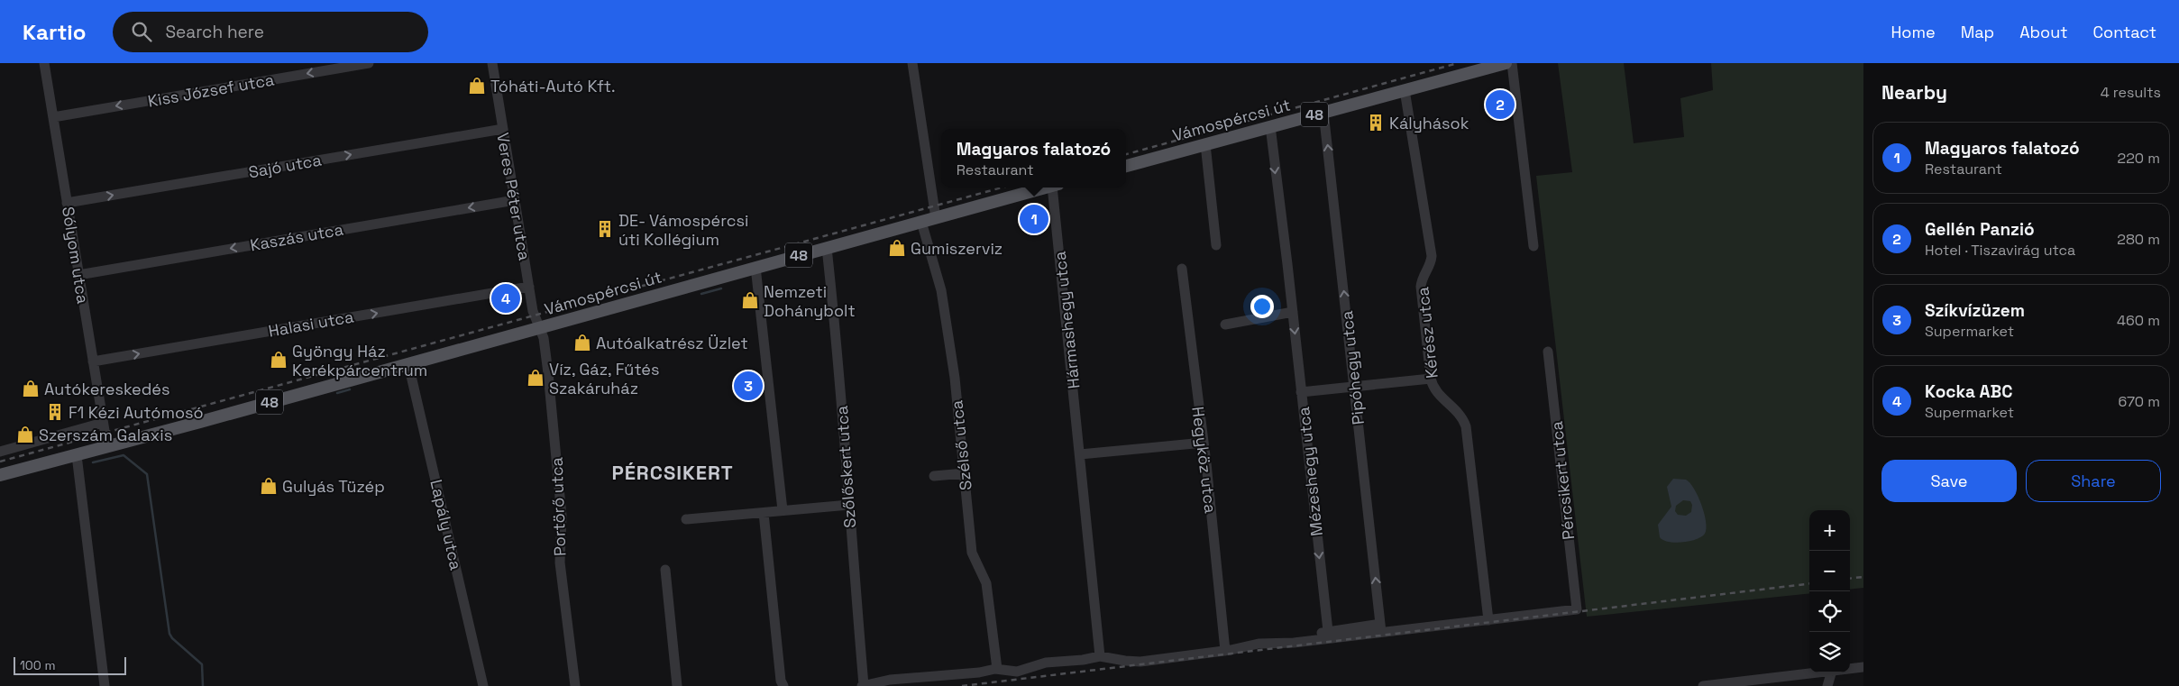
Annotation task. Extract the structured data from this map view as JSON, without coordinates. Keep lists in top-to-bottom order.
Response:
{
  "streets": {
    "main road": ["48", "Vámospércsi út"],
    "street": [
      "Kiss József utca",
      "Sajó utca",
      "Veres Péter utca",
      "Kaszás utca",
      "Sólyom utca",
      "Hármashegy utca",
      "Halasi utca",
      "Kérész utca",
      "Pipóhegy utca",
      "Szélső utca",
      "Hegyköz utca",
      "Szőlőskert utca",
      "Mézeshegy utca",
      "Pércsikert utca",
      "Portörő utca",
      "Lapály utca"
    ]
  },
  "crossings": [
    ["Kiss József utca", "Sólyom utca"],
    ["Vámospércsi út", "Veres Péter utca"],
    ["Vámospércsi út", "Sólyom utca"],
    ["Vámospércsi út", "Kérész utca"],
    ["Vámospércsi út", "Pipóhegy utca"],
    ["Vámospércsi út", "Szélső utca"],
    ["Vámospércsi út", "Szőlőskert utca"],
    ["Vámospércsi út", "Mézeshegy utca"],
    ["Vámospércsi út", "Portörő utca"],
    ["Vámospércsi út", "Lapály utca"],
    ["Sajó utca", "Veres Péter utca"],
    ["Sajó utca", "Sólyom utca"],
    ["Veres Péter utca", "Kaszás utca"],
    ["Veres Péter utca", "Halasi utca"],
    ["Veres Péter utca", "Portörő utca"],
    ["Kaszás utca", "Sólyom utca"],
    ["Sólyom utca", "Halasi utca"],
    ["Kérész utca", "Pércsikert utca"]
  ],
  "one_way": [
    "Kiss József utca",
    "Sajó utca",
    "Kaszás utca",
    "Halasi utca",
    "Pipóhegy utca",
    "Mézeshegy utca"
  ],
  "districts": ["PÉRCSIKERT"],
  "places": {
    "shop": [
      "Tóháti-Autó Kft.",
      "Gumiszerviz",
      "Nemzeti Dohánybolt",
      "Autóalkatrész Üzlet",
      "Gyöngy Ház Kerékpárcentrum",
      "Víz, Gáz, Fűtés Szakáruház",
      "Autókereskedés",
      "Szerszám Galaxis",
      "Gulyás Tüzép"
    ],
    "building": ["Kályhások", "DE- Vámospércsi úti Kollégium", "F1 Kézi Autómosó"]
  },
  "scale_bar": "100 m",
  "page": {
    "header": "Kartio",
    "search": "Search here",
    "nav": [
      "Home",
      "Map",
      "About",
      "Contact"
    ],
    "heading": ["Nearby", "4 results"],
    "pins": [
      "2",
      "1",
      "4",
      "3"
    ],
    "list": [
      {
        "mark": "1",
        "name": "Magyaros falatozó",
        "note": "Restaurant",
        "value": "220 m"
      },
      {
        "mark": "2",
        "name": "Gellén Panzió",
        "note": "Hotel · Tiszavirág utca",
        "value": "280 m"
      },
      {
        "mark": "3",
        "name": "Szíkvízüzem",
        "note": "Supermarket",
        "value": "460 m"
      },
      {
        "mark": "4",
        "name": "Kocka ABC",
        "note": "Supermarket",
        "value": "670 m"
      }
    ],
    "popup": ["Magyaros falatozó", "Restaurant"],
    "buttons": ["Save", "Share"],
    "map_buttons": ["+", "−"],
    "scale": "100 m"
  }
}
